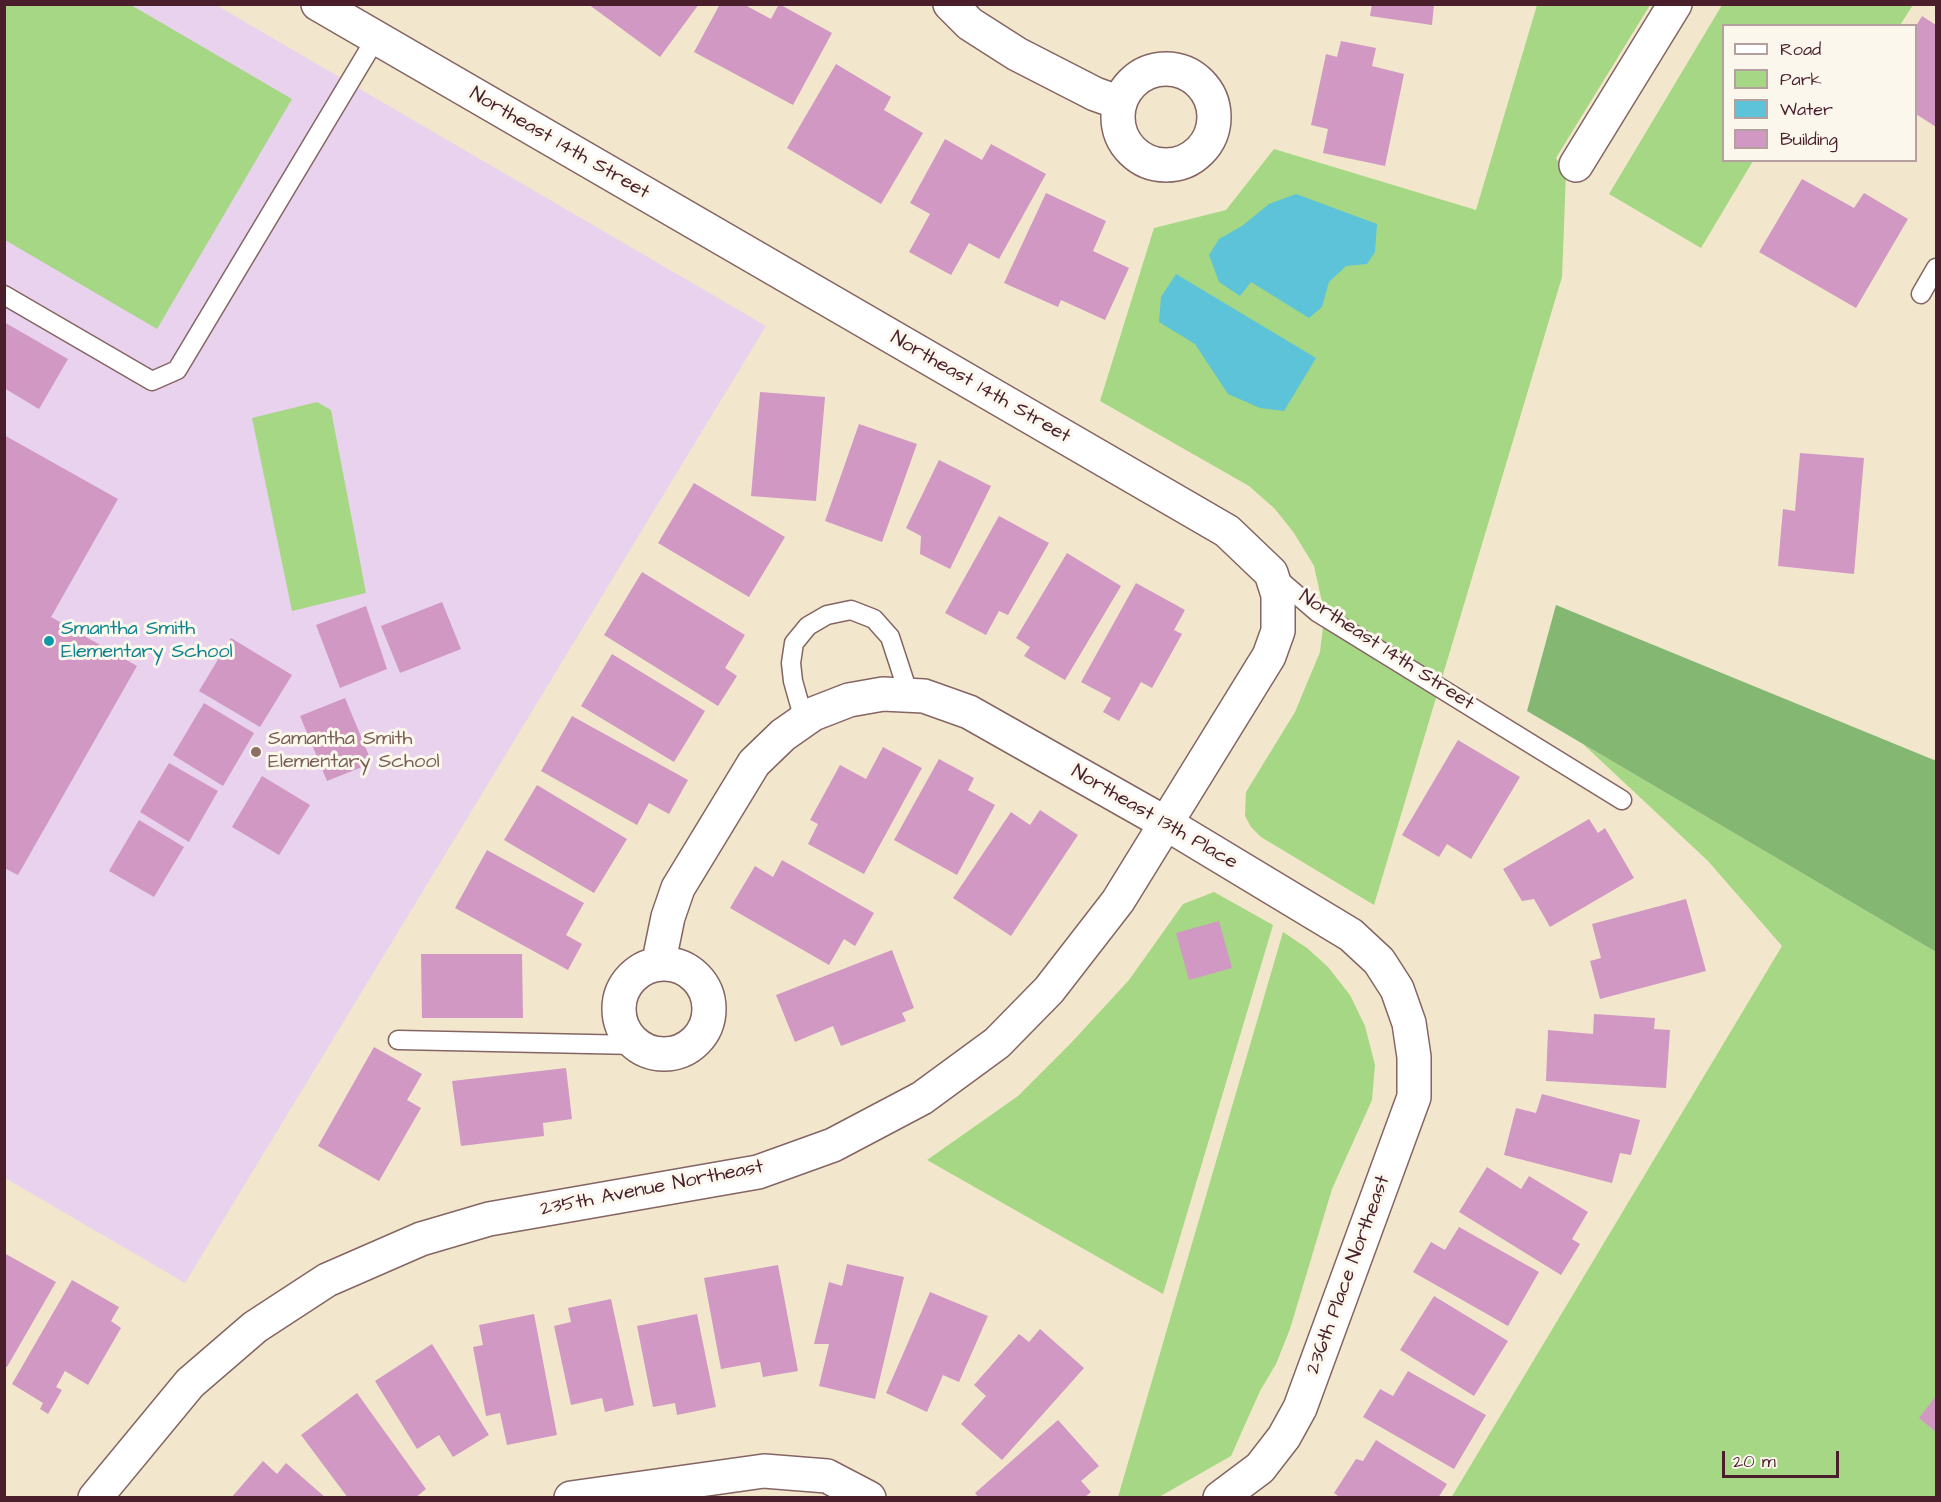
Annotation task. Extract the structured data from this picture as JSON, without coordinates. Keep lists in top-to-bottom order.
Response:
{
  "streets": {
    "street": [
      "Northeast 14th Street",
      "Northeast 13th Place",
      "235th Avenue Northeast",
      "236th Place Northeast"
    ]
  },
  "crossings": [
    ["Northeast 14th Street", "235th Avenue Northeast"],
    ["Northeast 13th Place", "235th Avenue Northeast"],
    ["Northeast 13th Place", "236th Place Northeast"]
  ],
  "places": ["Smantha Smith Elementary School", "Samantha Smith Elementary School"],
  "legend": [
    "Road",
    "Park",
    "Water",
    "Building"
  ],
  "scale_bar": "20 m"
}
